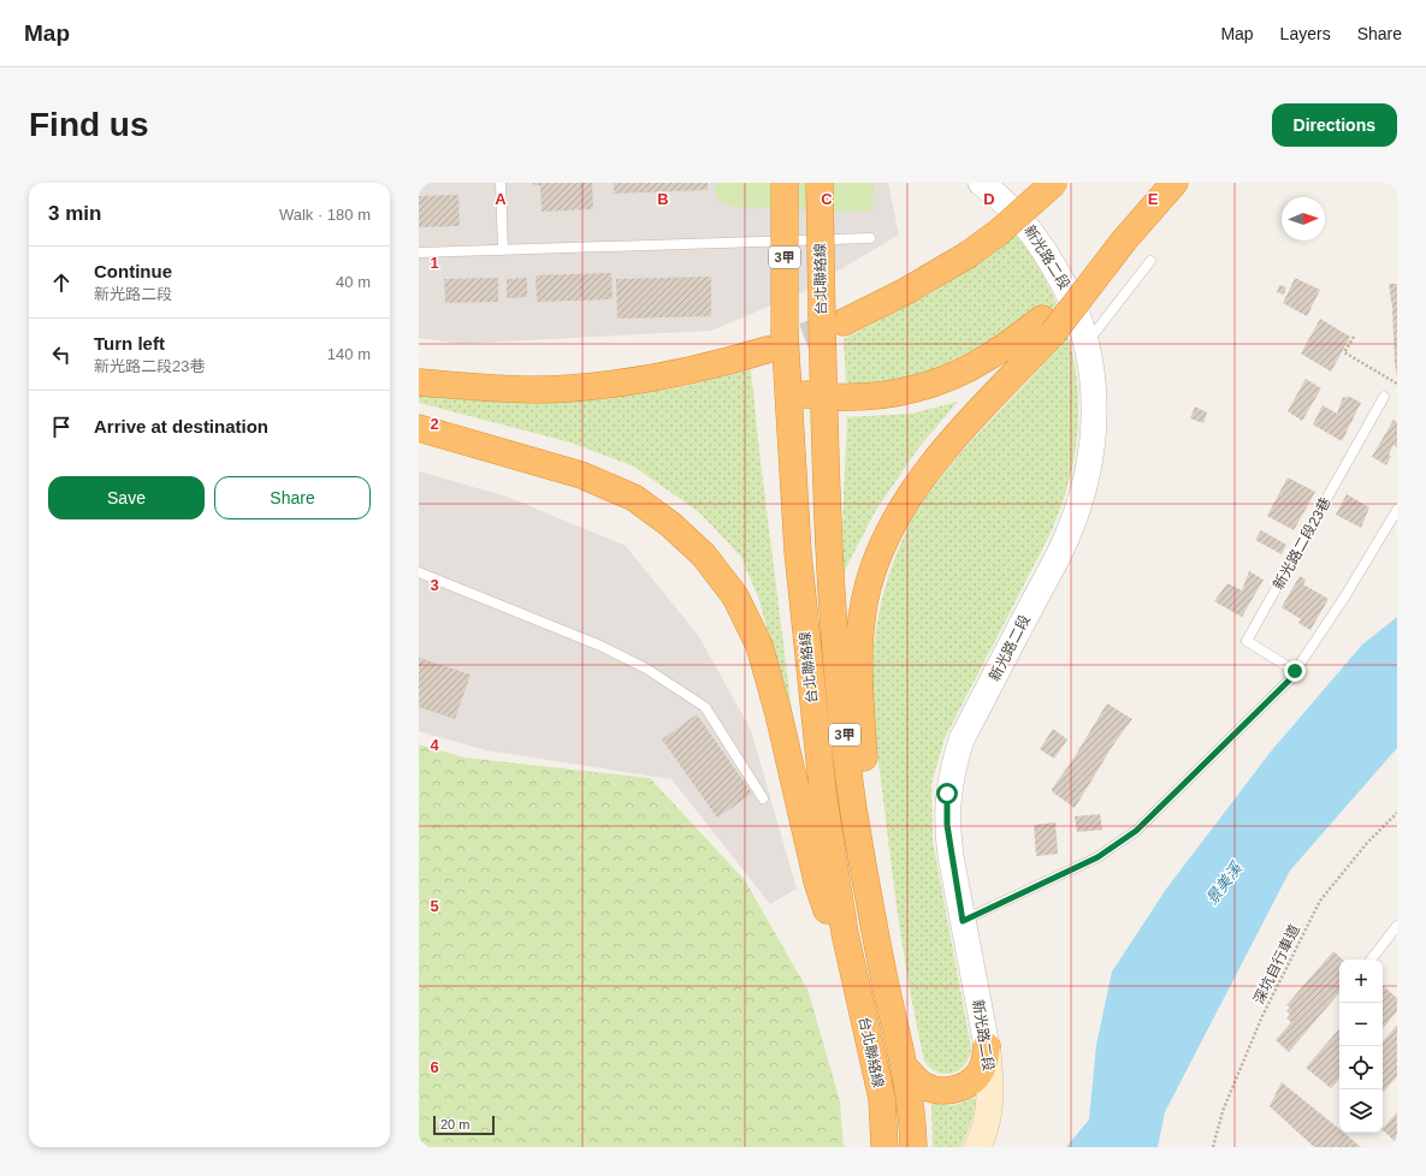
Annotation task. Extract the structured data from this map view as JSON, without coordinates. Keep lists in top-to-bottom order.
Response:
{
  "streets": {
    "highway": ["3甲", "台北聯絡線"],
    "main road": ["新光路二段"],
    "lane": ["新光路二段23巷"],
    "path": ["深坑自行車道"]
  },
  "water": ["景美溪"],
  "scale_bar": "20 m",
  "north": "right",
  "page": {
    "header": "Map",
    "nav": ["Map", "Layers", "Share"],
    "buttons": [
      "Directions",
      ["Save", "Share"]
    ],
    "title": "Find us",
    "heading": ["3 min", "Walk · 180 m"],
    "list": [
      ["Continue", "新光路二段", "40 m"],
      ["Turn left", "新光路二段23巷", "140 m"],
      "Arrive at destination"
    ],
    "map_buttons": ["+", "−"],
    "scale": "20 m"
  },
  "grid": {
    "columns": [
      "A",
      "B",
      "C",
      "D",
      "E"
    ],
    "rows": [
      "1",
      "2",
      "3",
      "4",
      "5",
      "6"
    ]
  }
}
